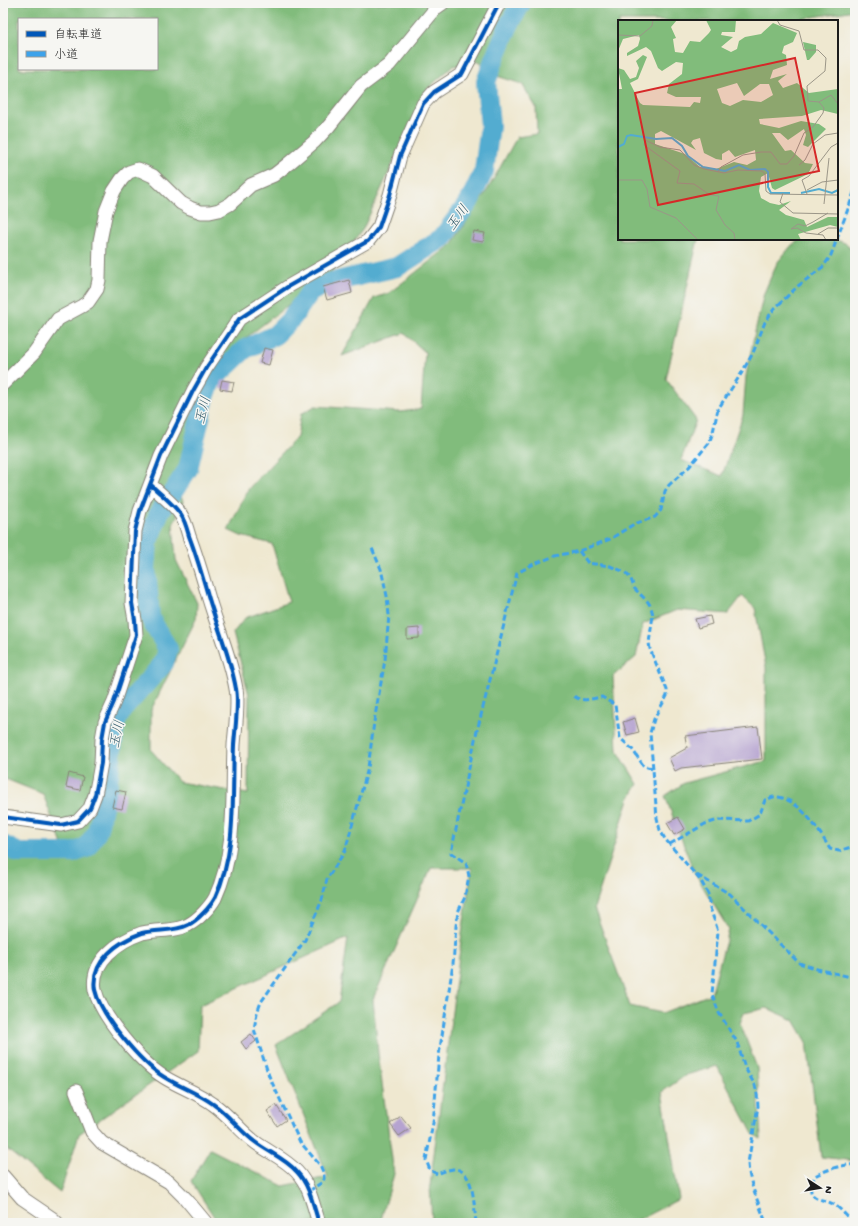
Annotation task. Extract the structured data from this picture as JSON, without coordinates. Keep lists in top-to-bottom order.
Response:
{
  "water": ["玉川"],
  "legend": ["自転車道", "小道"],
  "north": "right"
}
